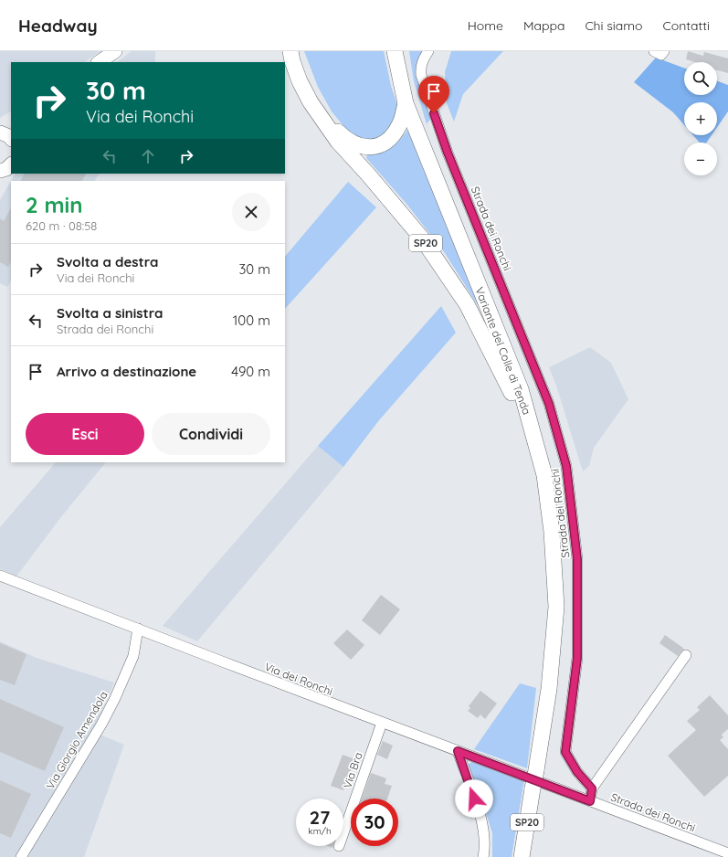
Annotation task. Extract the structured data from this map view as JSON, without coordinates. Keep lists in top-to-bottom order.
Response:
{
  "streets": {
    "main road": ["SP20", "Variante del Colle di Tenda"],
    "street": [
      "Strada dei Ronchi",
      "Via dei Ronchi",
      "Via Giorgio Amendola",
      "Via Bra"
    ]
  },
  "crossings": [
    ["Strada dei Ronchi", "Via dei Ronchi"],
    ["SP20", "Variante del Colle di Tenda"],
    ["Via dei Ronchi", "Via Giorgio Amendola"],
    ["Via dei Ronchi", "Via Bra"]
  ],
  "page": {
    "header": "Headway",
    "nav": [
      "Home",
      "Mappa",
      "Chi siamo",
      "Contatti"
    ],
    "map_buttons": ["+", "−"],
    "turn": ["30 m", "Via dei Ronchi"],
    "heading": ["2 min", "620 m · 08:58"],
    "list": [
      {
        "name": "Svolta a destra",
        "note": "Via dei Ronchi",
        "value": "30 m"
      },
      {
        "name": "Svolta a sinistra",
        "note": "Strada dei Ronchi",
        "value": "100 m"
      },
      {
        "name": "Arrivo a destinazione",
        "value": "490 m"
      }
    ],
    "buttons": ["Esci", "Condividi"],
    "speed": "27 km/h",
    "limit": "30"
  }
}
